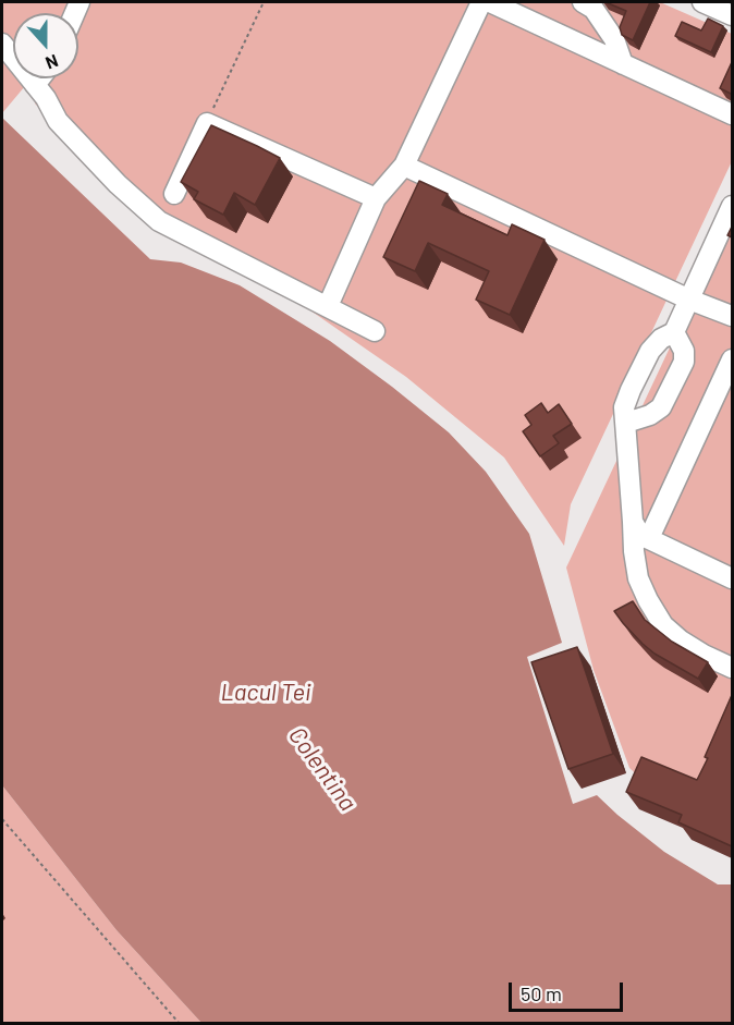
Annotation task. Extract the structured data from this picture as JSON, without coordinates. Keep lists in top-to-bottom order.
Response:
{
  "water": ["Lacul Tei", "Colentina"],
  "scale_bar": "50 m",
  "north": "bottom"
}
